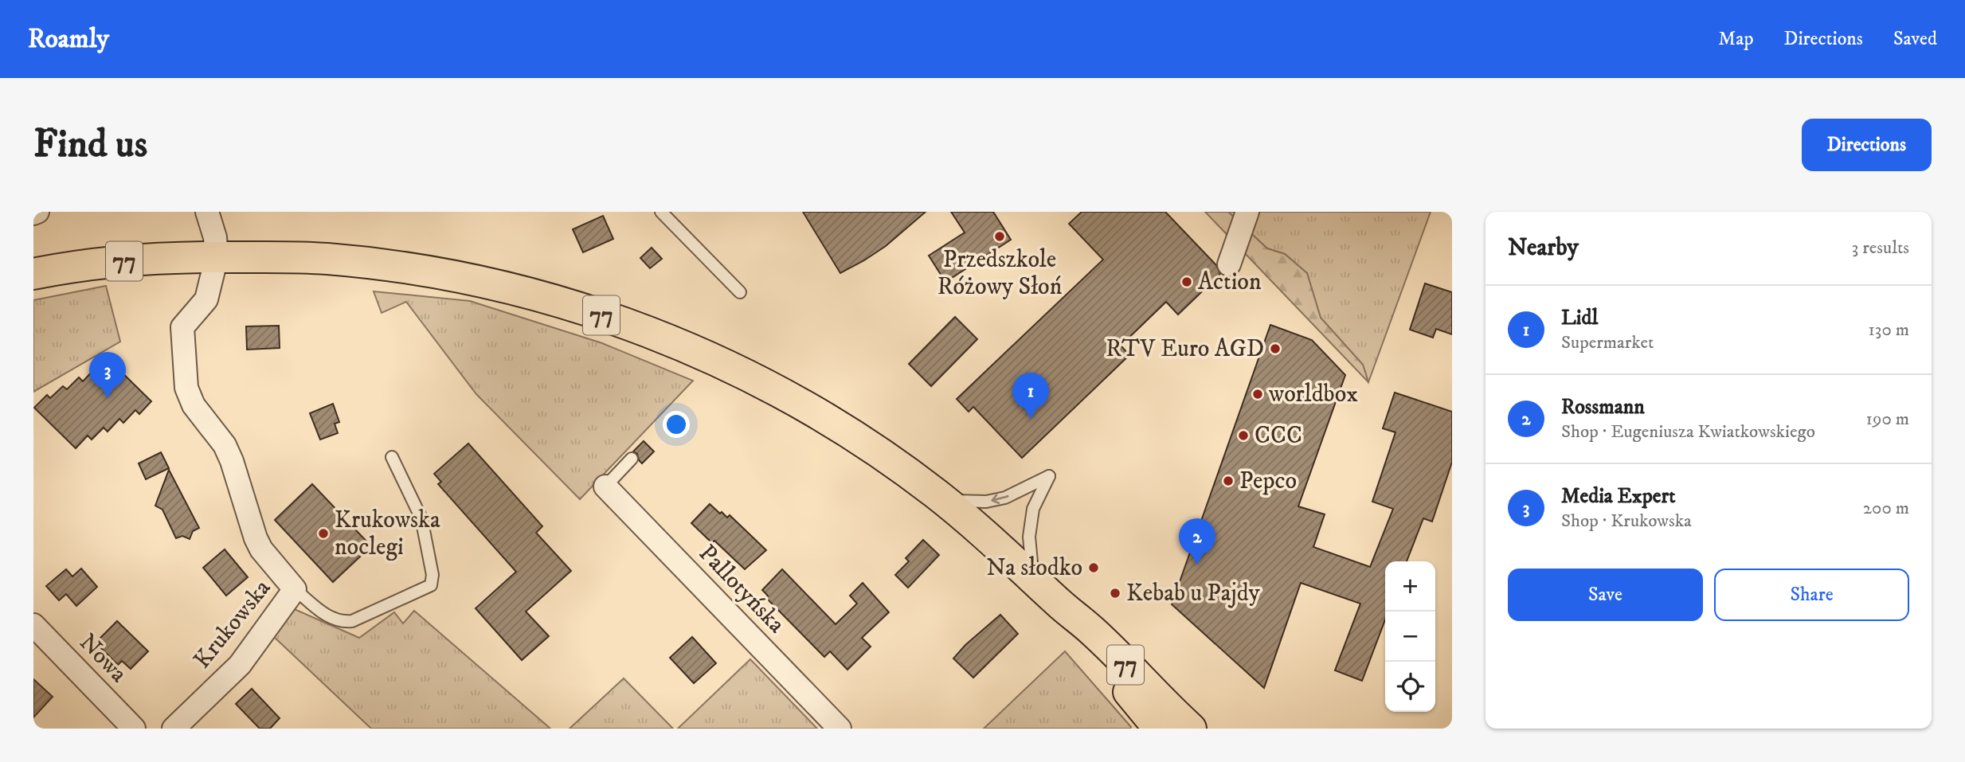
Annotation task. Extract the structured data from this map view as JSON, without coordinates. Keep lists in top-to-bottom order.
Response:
{
  "streets": {
    "main road": ["77"],
    "street": ["Pallotyńska", "Krukowska", "Nowa"]
  },
  "crossings": [
    ["77", "Krukowska"]
  ],
  "places": [
    "Przedszkole Różowy Słoń",
    "Action",
    "RTV Euro AGD",
    "worldbox",
    "CCC",
    "Pepco",
    "Krukowska noclegi",
    "Na słodko",
    "Kebab u Pajdy"
  ],
  "page": {
    "header": "Roamly",
    "nav": ["Map", "Directions", "Saved"],
    "buttons": [
      "Directions",
      ["Save", "Share"]
    ],
    "title": "Find us",
    "heading": ["Nearby", "3 results"],
    "list": [
      {
        "mark": "1",
        "name": "Lidl",
        "note": "Supermarket",
        "value": "130 m"
      },
      {
        "mark": "2",
        "name": "Rossmann",
        "note": "Shop · Eugeniusza Kwiatkowskiego",
        "value": "190 m"
      },
      {
        "mark": "3",
        "name": "Media Expert",
        "note": "Shop · Krukowska",
        "value": "200 m"
      }
    ],
    "pins": ["3", "1", "2"],
    "map_buttons": ["+", "−"]
  }
}
